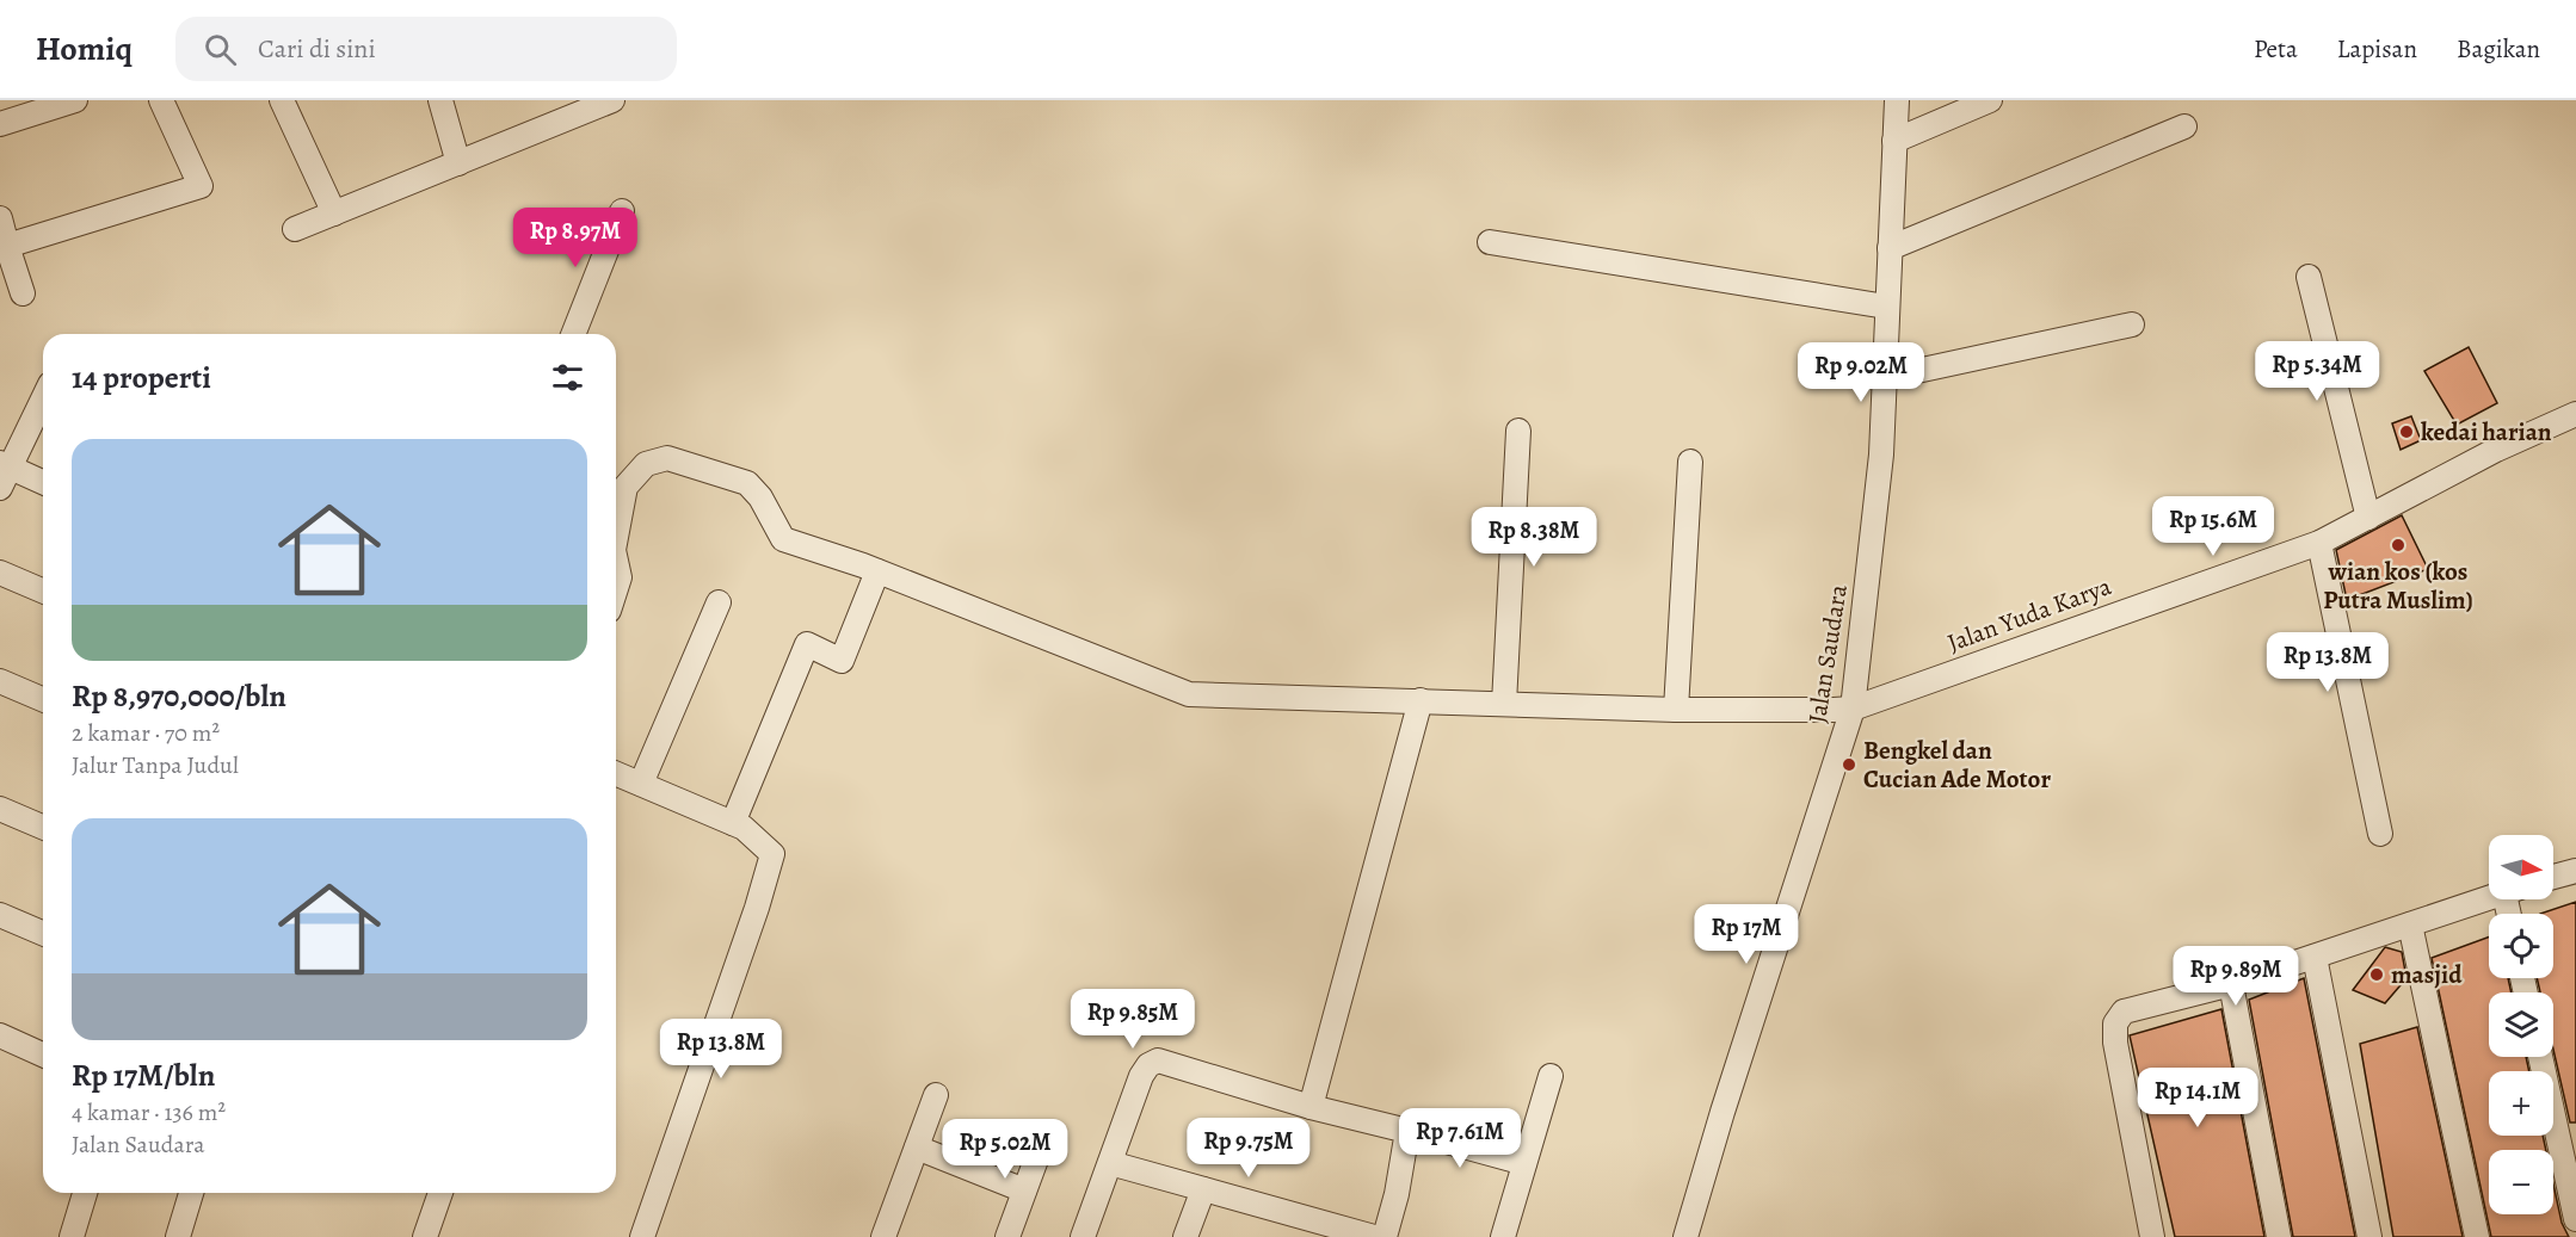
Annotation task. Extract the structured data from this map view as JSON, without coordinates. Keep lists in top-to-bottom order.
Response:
{
  "streets": {
    "street": ["Jalan Yuda Karya", "Jalan Saudara"]
  },
  "crossings": [
    ["Jalan Yuda Karya", "Jalan Saudara"]
  ],
  "places": [
    "kedai harian",
    "wian kos (kos Putra Muslim)",
    "Bengkel dan Cucian Ade Motor",
    "masjid"
  ],
  "north": "right",
  "page": {
    "header": "Homiq",
    "search": "Cari di sini",
    "nav": ["Peta", "Lapisan", "Bagikan"],
    "price": [
      "Rp 8.97M",
      "Rp 5.34M",
      "Rp 9.02M",
      "Rp 15.6M",
      "Rp 8.38M",
      "Rp 13.8M",
      "Rp 17M",
      "Rp 9.89M",
      "Rp 9.85M",
      "Rp 13.8M",
      "Rp 14.1M",
      "Rp 7.61M",
      "Rp 9.75M",
      "Rp 5.02M"
    ],
    "heading": "14 properti",
    "list": [
      {
        "name": "Rp 8,970,000/bln",
        "note": "2 kamar · 70 m² · Jalur Tanpa Judul"
      },
      {
        "name": "Rp 17M/bln",
        "note": "4 kamar · 136 m² · Jalan Saudara"
      }
    ],
    "map_buttons": ["+", "−"]
  }
}
